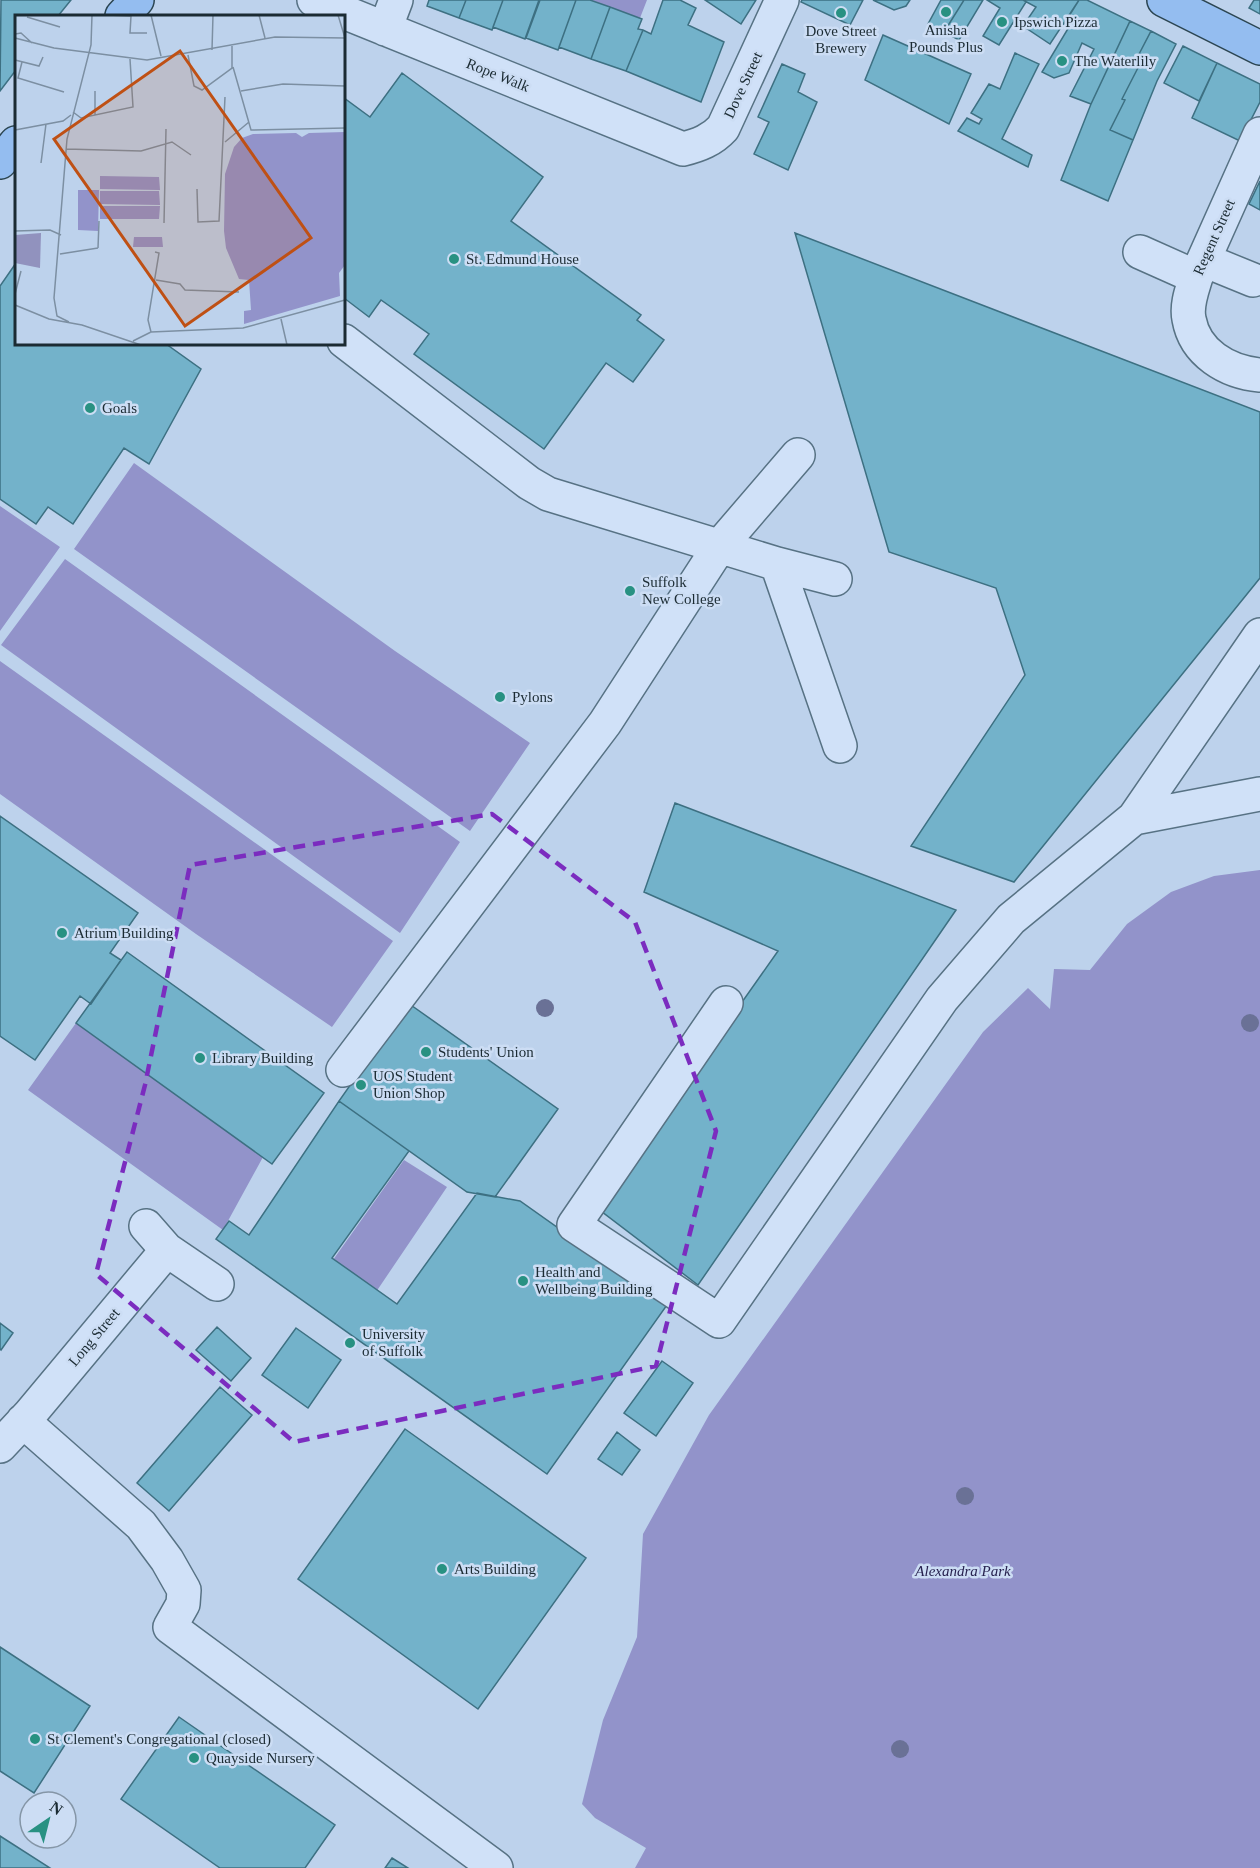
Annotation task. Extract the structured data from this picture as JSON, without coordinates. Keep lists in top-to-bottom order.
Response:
{
  "streets": {
    "street": [
      "Rope Walk",
      "Dove Street",
      "Regent Street",
      "Long Street"
    ]
  },
  "crossings": [
    ["Rope Walk", "Dove Street"]
  ],
  "parks": ["Alexandra Park"],
  "places": [
    "Anisha Pounds Plus",
    "Dove Street Brewery",
    "Ipswich Pizza",
    "The Waterlily",
    "St. Edmund House",
    "Goals",
    "Suffolk New College",
    "Pylons",
    "Atrium Building",
    "Students' Union",
    "Library Building",
    "UOS Student Union Shop",
    "Health and Wellbeing Building",
    "University of Suffolk",
    "Arts Building",
    "St Clement's Congregational (closed)",
    "Quayside Nursery"
  ],
  "north": "top right"
}
